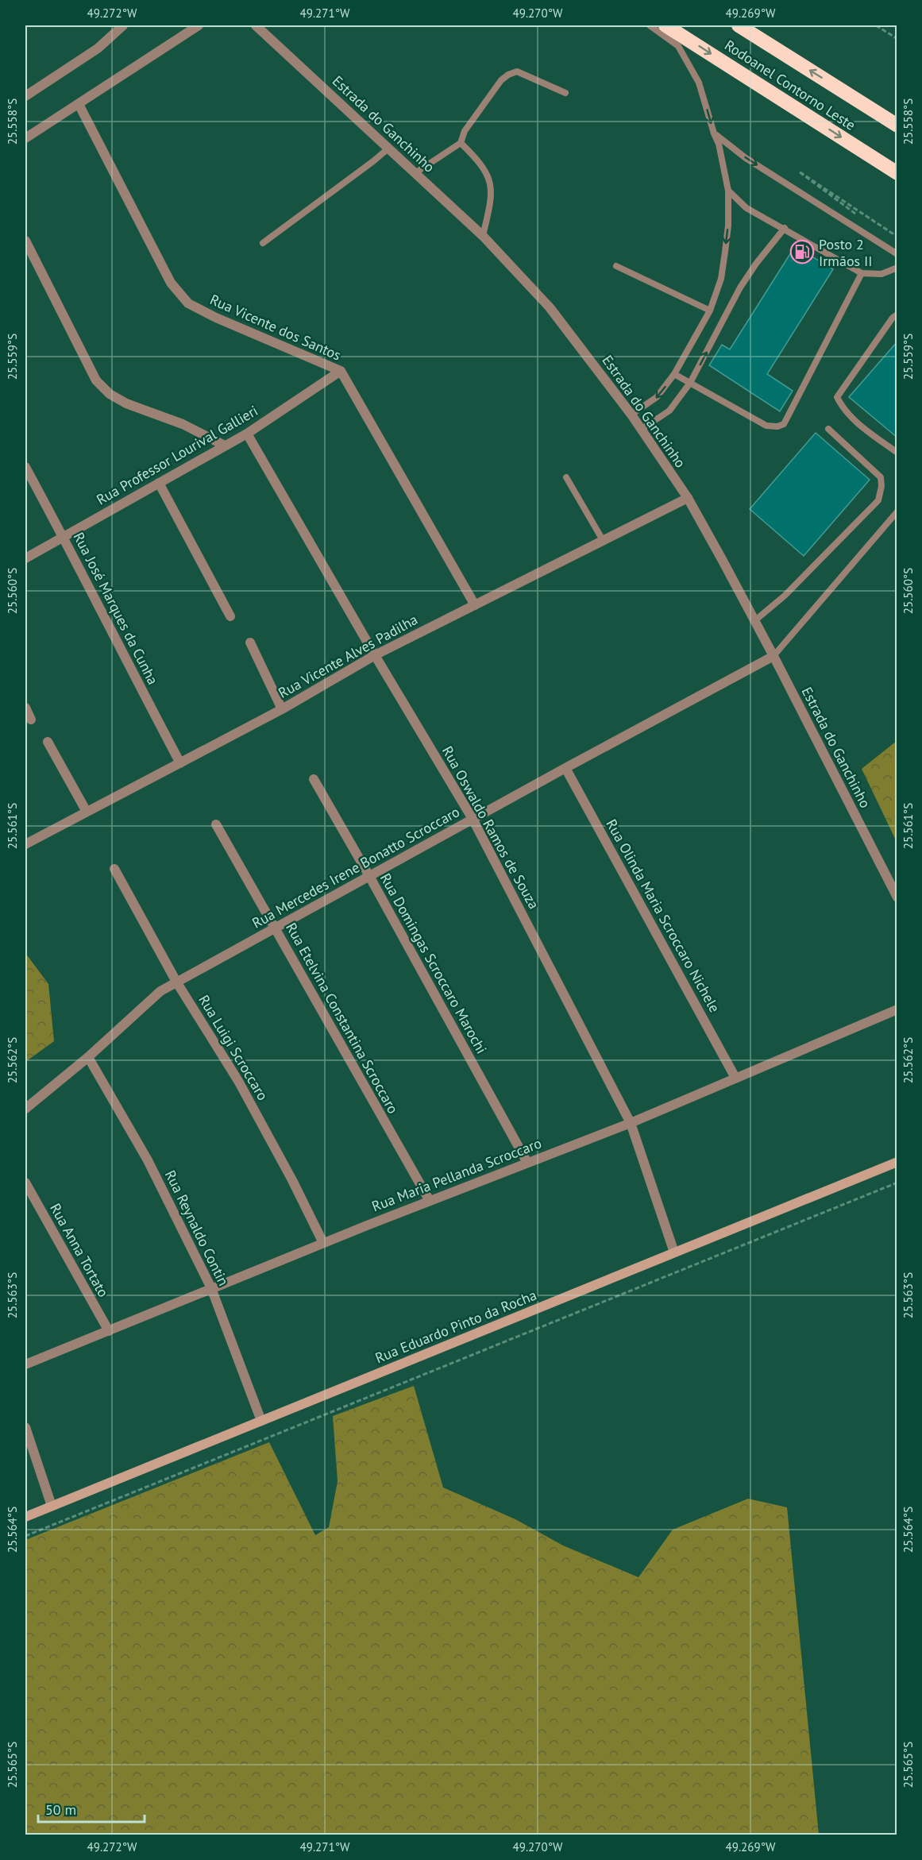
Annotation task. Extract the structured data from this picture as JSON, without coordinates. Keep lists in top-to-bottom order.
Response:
{
  "streets": {
    "highway": ["Rodoanel Contorno Leste"],
    "main road": ["Rua Eduardo Pinto da Rocha"],
    "street": [
      "Estrada do Ganchinho",
      "Rua Vicente dos Santos",
      "Rua Professor Lourival Gallieri",
      "Rua José Marques da Cunha",
      "Rua Vicente Alves Padilha",
      "Rua Oswaldo Ramos de Souza",
      "Rua Mercedes Irene Bonatto Scroccaro",
      "Rua Olinda Maria Scroccaro Nichele",
      "Rua Domingas Scroccaro Marochi",
      "Rua Etelvina Constantina Scroccaro",
      "Rua Luigi Scroccaro",
      "Rua Maria Pellanda Scroccaro",
      "Rua Reynaldo Contin",
      "Rua Anna Tortato"
    ]
  },
  "crossings": [
    ["Estrada do Ganchinho", "Rua Vicente Alves Padilha"],
    ["Estrada do Ganchinho", "Rua Mercedes Irene Bonatto Scroccaro"],
    ["Rua Vicente dos Santos", "Rua Professor Lourival Gallieri"],
    ["Rua Vicente dos Santos", "Rua Vicente Alves Padilha"],
    ["Rua Professor Lourival Gallieri", "Rua José Marques da Cunha"],
    ["Rua Professor Lourival Gallieri", "Rua Oswaldo Ramos de Souza"],
    ["Rua José Marques da Cunha", "Rua Vicente Alves Padilha"],
    ["Rua Vicente Alves Padilha", "Rua Oswaldo Ramos de Souza"],
    ["Rua Oswaldo Ramos de Souza", "Rua Mercedes Irene Bonatto Scroccaro"],
    ["Rua Oswaldo Ramos de Souza", "Rua Maria Pellanda Scroccaro"],
    ["Rua Oswaldo Ramos de Souza", "Rua Eduardo Pinto da Rocha"],
    ["Rua Mercedes Irene Bonatto Scroccaro", "Rua Olinda Maria Scroccaro Nichele"],
    ["Rua Mercedes Irene Bonatto Scroccaro", "Rua Domingas Scroccaro Marochi"],
    ["Rua Mercedes Irene Bonatto Scroccaro", "Rua Etelvina Constantina Scroccaro"],
    ["Rua Mercedes Irene Bonatto Scroccaro", "Rua Luigi Scroccaro"],
    ["Rua Mercedes Irene Bonatto Scroccaro", "Rua Reynaldo Contin"],
    ["Rua Olinda Maria Scroccaro Nichele", "Rua Maria Pellanda Scroccaro"],
    ["Rua Domingas Scroccaro Marochi", "Rua Maria Pellanda Scroccaro"],
    ["Rua Etelvina Constantina Scroccaro", "Rua Maria Pellanda Scroccaro"],
    ["Rua Luigi Scroccaro", "Rua Maria Pellanda Scroccaro"],
    ["Rua Maria Pellanda Scroccaro", "Rua Reynaldo Contin"],
    ["Rua Maria Pellanda Scroccaro", "Rua Anna Tortato"],
    ["Rua Reynaldo Contin", "Rua Eduardo Pinto da Rocha"]
  ],
  "places": {
    "fuel station": ["Posto 2 Irmãos II"]
  },
  "scale_bar": "50 m",
  "coordinates": [
    "49.272°W",
    "49.271°W",
    "49.270°W",
    "49.269°W",
    "25.558°S",
    "25.559°S",
    "25.560°S",
    "25.561°S",
    "25.562°S",
    "25.563°S",
    "25.564°S",
    "25.565°S"
  ]
}
